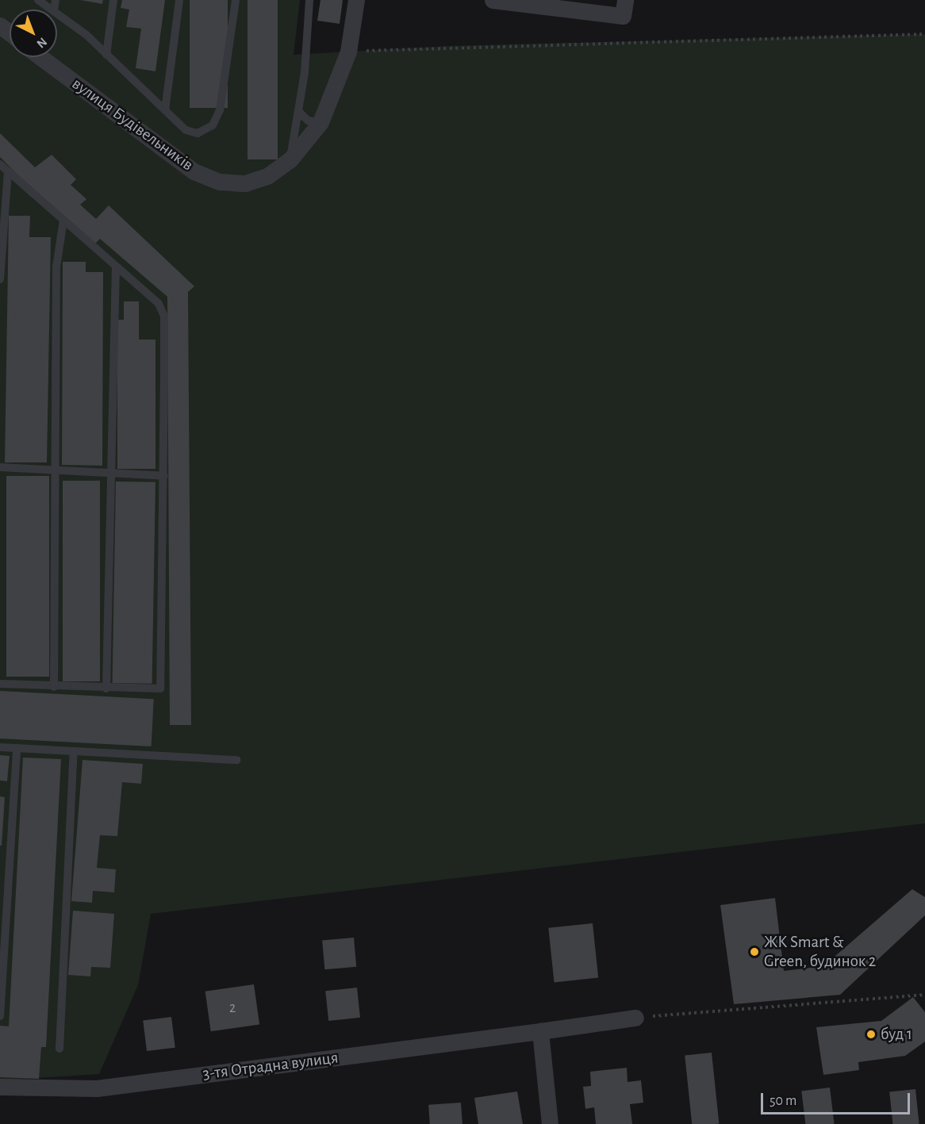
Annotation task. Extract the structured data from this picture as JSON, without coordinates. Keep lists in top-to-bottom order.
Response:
{
  "streets": {
    "street": ["вулиця Будівельників", "3-тя Отрадна вулиця"]
  },
  "places": ["ЖК Smart & Green, будинок 2", "буд 1"],
  "house_numbers": ["2"],
  "scale_bar": "50 m",
  "north": "bottom right"
}
